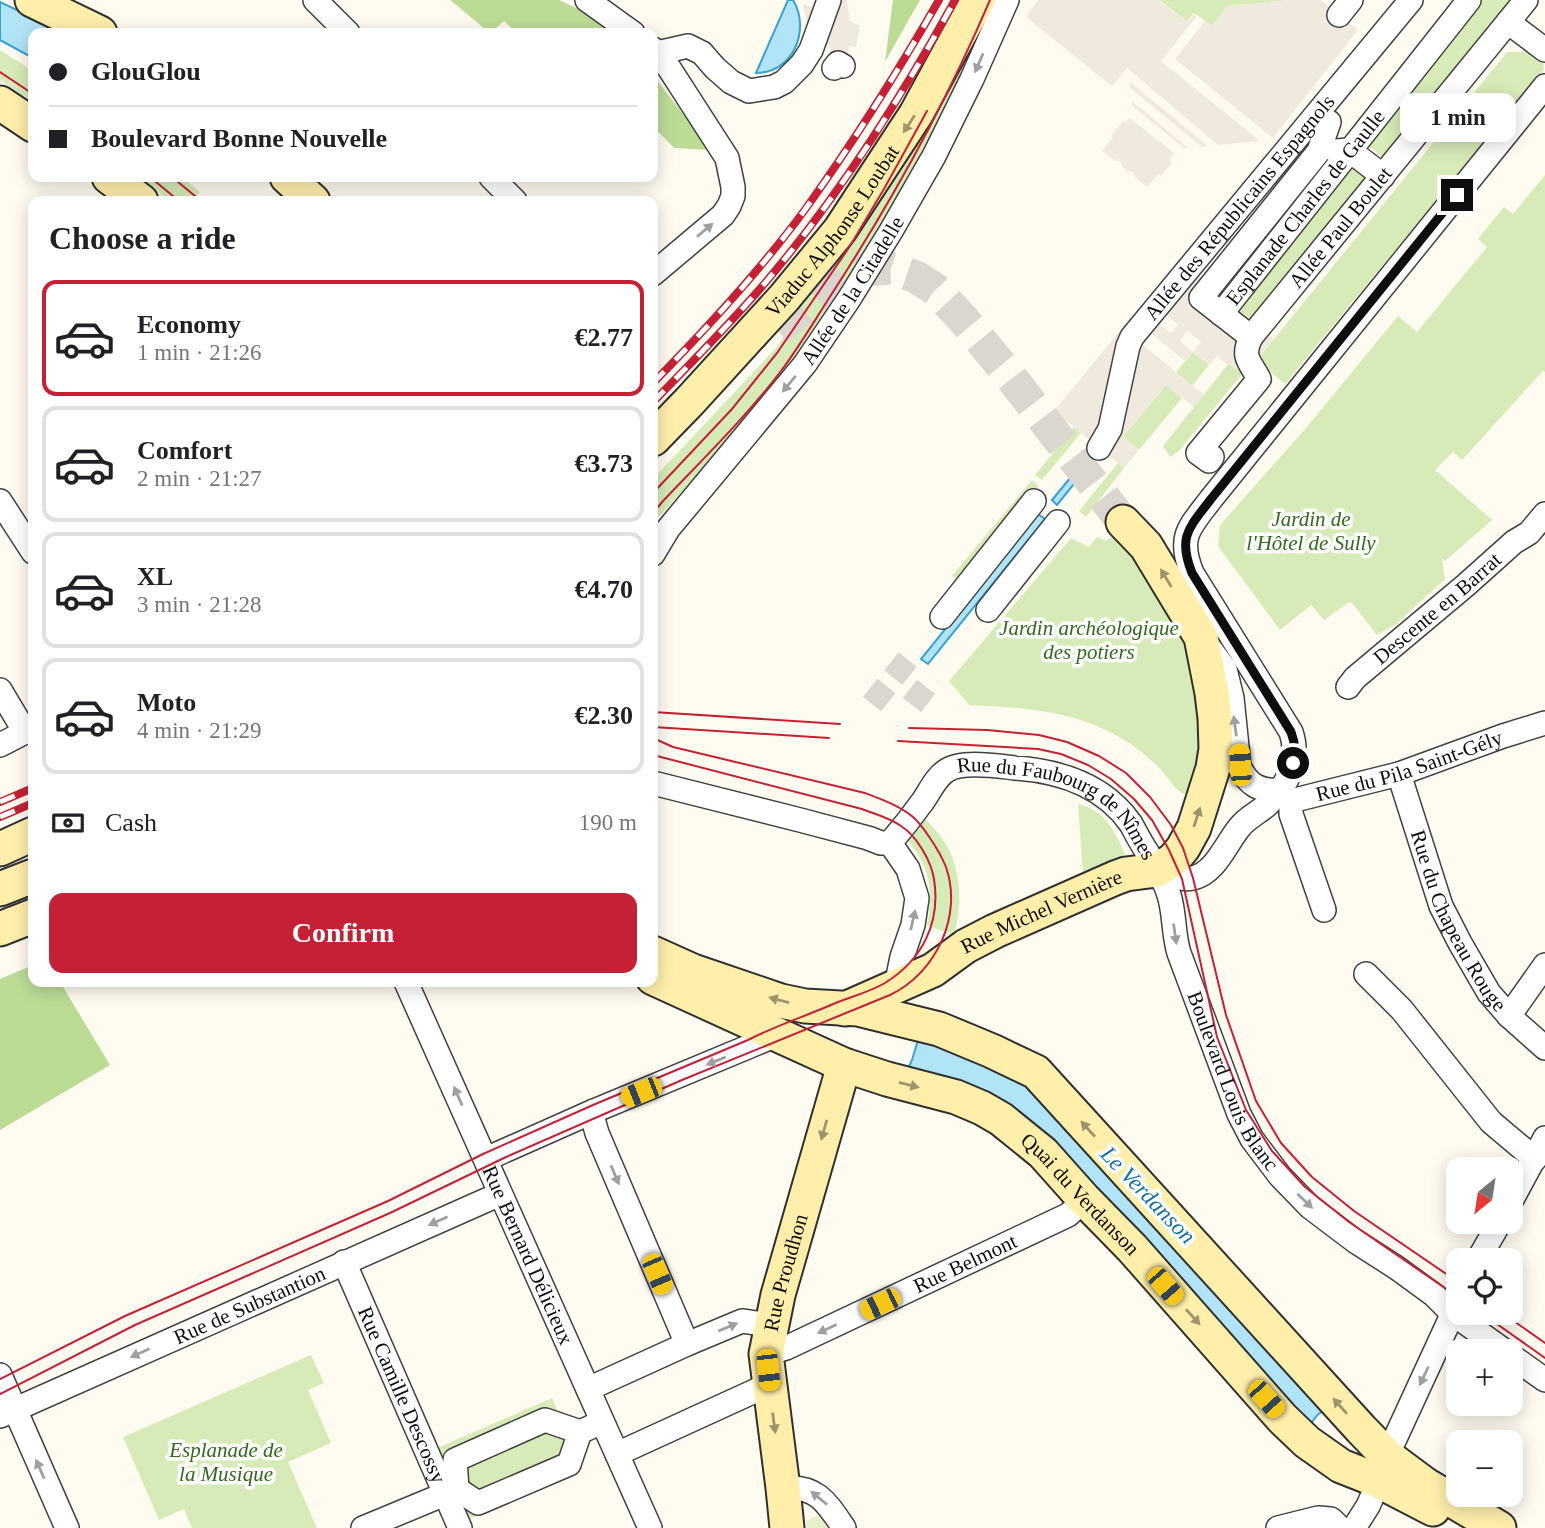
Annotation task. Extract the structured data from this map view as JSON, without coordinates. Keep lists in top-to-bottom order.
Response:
{
  "streets": {
    "main road": [
      "Viaduc Alphonse Loubat",
      "Rue Michel Vernière",
      "Quai du Verdanson",
      "Rue Proudhon"
    ],
    "street": [
      "Esplanade Charles de Gaulle",
      "Allée des Républicains Espagnols",
      "Allée Paul Boulet",
      "Allée de la Citadelle",
      "Descente en Barrat",
      "Rue du Pila Saint-Gély",
      "Rue du Faubourg de Nîmes",
      "Rue du Chapeau Rouge",
      "Boulevard Louis Blanc",
      "Rue Bernard Délicieux",
      "Rue Belmont",
      "Rue de Substantion",
      "Rue Camille Descossy"
    ]
  },
  "crossings": [
    ["Esplanade Charles de Gaulle", "Allée des Républicains Espagnols"],
    ["Allée des Républicains Espagnols", "Allée Paul Boulet"],
    ["Rue du Pila Saint-Gély", "Rue du Chapeau Rouge"],
    ["Rue du Faubourg de Nîmes", "Rue Michel Vernière"],
    ["Rue du Faubourg de Nîmes", "Boulevard Louis Blanc"],
    ["Rue Michel Vernière", "Boulevard Louis Blanc"],
    ["Rue Michel Vernière", "Quai du Verdanson"],
    ["Quai du Verdanson", "Rue Belmont"],
    ["Quai du Verdanson", "Rue Proudhon"],
    ["Rue Bernard Délicieux", "Rue Belmont"],
    ["Rue Bernard Délicieux", "Rue de Substantion"],
    ["Rue Belmont", "Rue Proudhon"],
    ["Rue de Substantion", "Rue Camille Descossy"]
  ],
  "one_way": [
    "Viaduc Alphonse Loubat",
    "Allée de la Citadelle",
    "Rue Belmont",
    "Rue Proudhon",
    "Rue de Substantion"
  ],
  "water": ["Le Verdanson"],
  "parks": ["Jardin de l'Hôtel de Sully", "Jardin archéologique des potiers", "Esplanade de la Musique"],
  "north": "bottom left",
  "page": {
    "banner": ["GlouGlou", "Boulevard Bonne Nouvelle"],
    "bubble": "1 min",
    "heading": "Choose a ride",
    "list": [
      {
        "name": "Economy",
        "note": "1 min · 21:26",
        "value": "€2.77"
      },
      {
        "name": "Comfort",
        "note": "2 min · 21:27",
        "value": "€3.73"
      },
      {
        "name": "XL",
        "note": "3 min · 21:28",
        "value": "€4.70"
      },
      {
        "name": "Moto",
        "note": "4 min · 21:29",
        "value": "€2.30"
      }
    ],
    "pay": ["Cash", "190 m"],
    "buttons": "Confirm",
    "map_buttons": ["+", "−"]
  }
}
